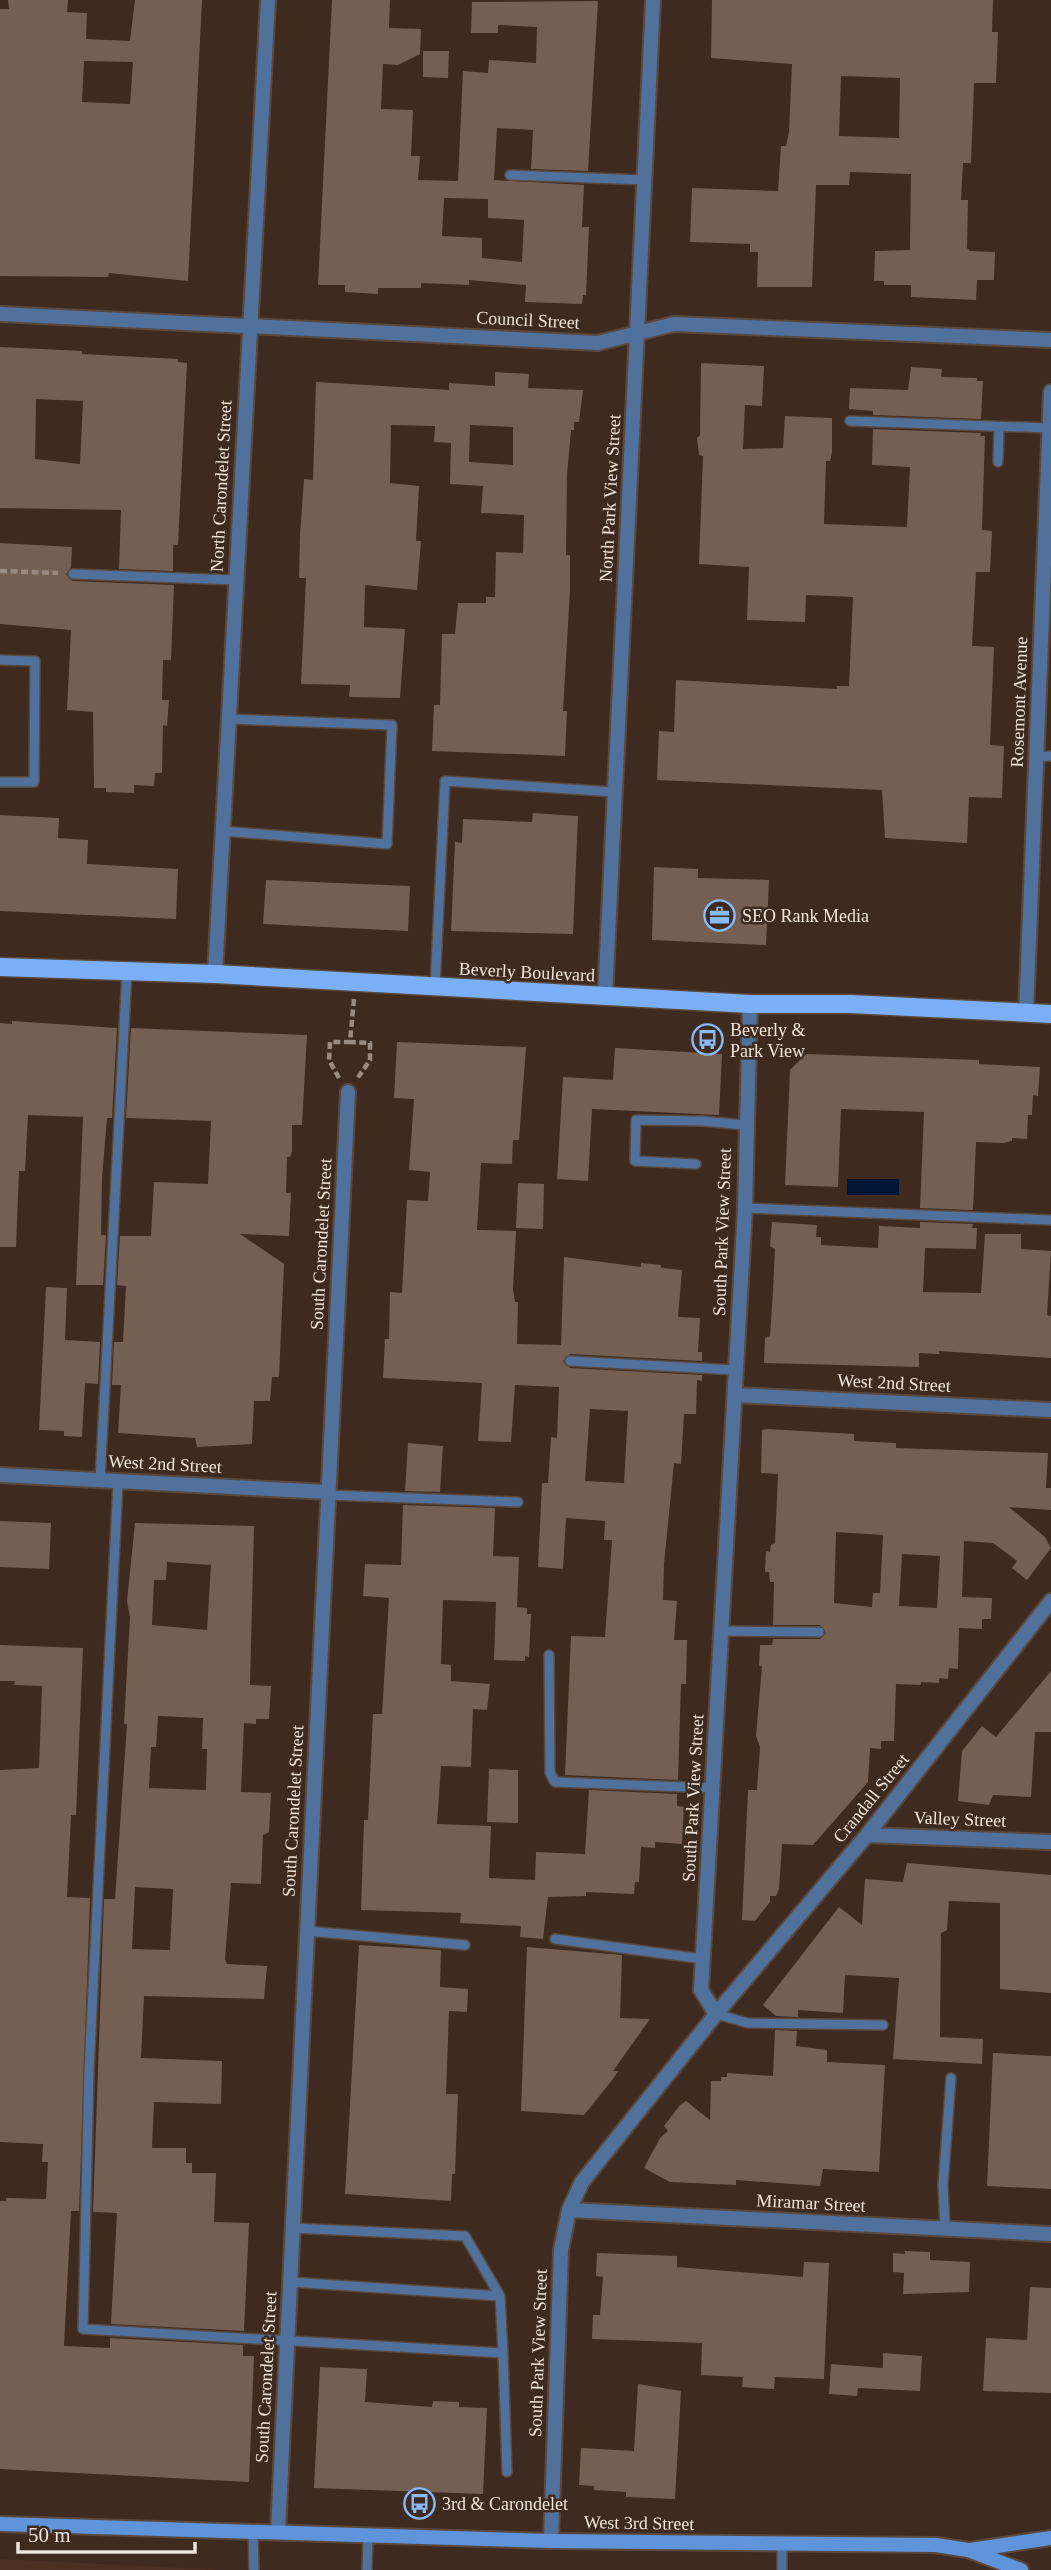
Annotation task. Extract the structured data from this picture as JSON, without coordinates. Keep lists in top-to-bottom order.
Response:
{
  "streets": {
    "main road": ["Beverly Boulevard", "West 3rd Street"],
    "street": [
      "Council Street",
      "North Carondelet Street",
      "North Park View Street",
      "Rosemont Avenue",
      "South Park View Street",
      "South Carondelet Street",
      "West 2nd Street",
      "Crandall Street",
      "Valley Street",
      "Miramar Street"
    ]
  },
  "crossings": [
    ["Council Street", "North Carondelet Street"],
    ["Council Street", "North Park View Street"],
    ["North Carondelet Street", "Beverly Boulevard"],
    ["North Park View Street", "Beverly Boulevard"],
    ["Rosemont Avenue", "Beverly Boulevard"],
    ["Beverly Boulevard", "South Park View Street"],
    ["South Park View Street", "West 2nd Street"],
    ["South Park View Street", "Crandall Street"],
    ["South Park View Street", "Miramar Street"],
    ["South Park View Street", "West 3rd Street"],
    ["South Carondelet Street", "West 2nd Street"],
    ["South Carondelet Street", "West 3rd Street"],
    ["Crandall Street", "Valley Street"]
  ],
  "places": {
    "office": ["SEO Rank Media"],
    "bus stop": ["Beverly & Park View", "3rd & Carondelet"]
  },
  "scale_bar": "50 m"
}
